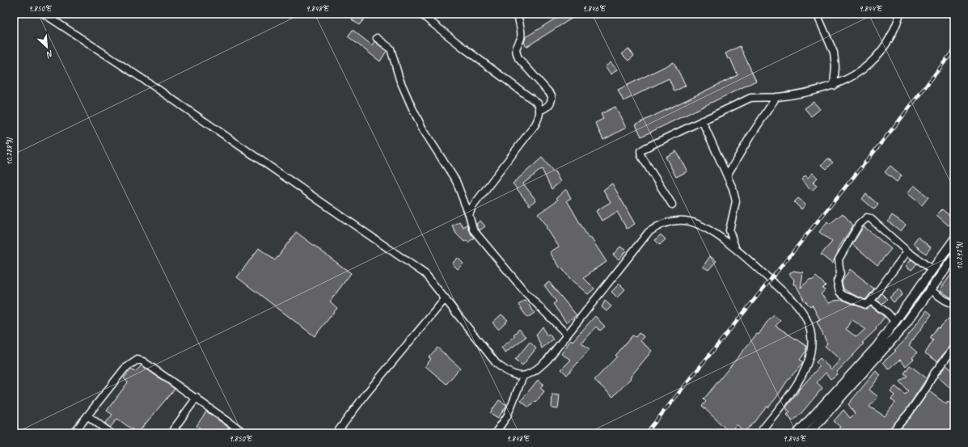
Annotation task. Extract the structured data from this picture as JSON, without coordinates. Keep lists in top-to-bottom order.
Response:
{
  "north": "bottom right",
  "coordinates": [
    "9.850°E",
    "9.848°E",
    "9.846°E",
    "9.844°E",
    "10.288°N",
    "10.292°N"
  ]
}
